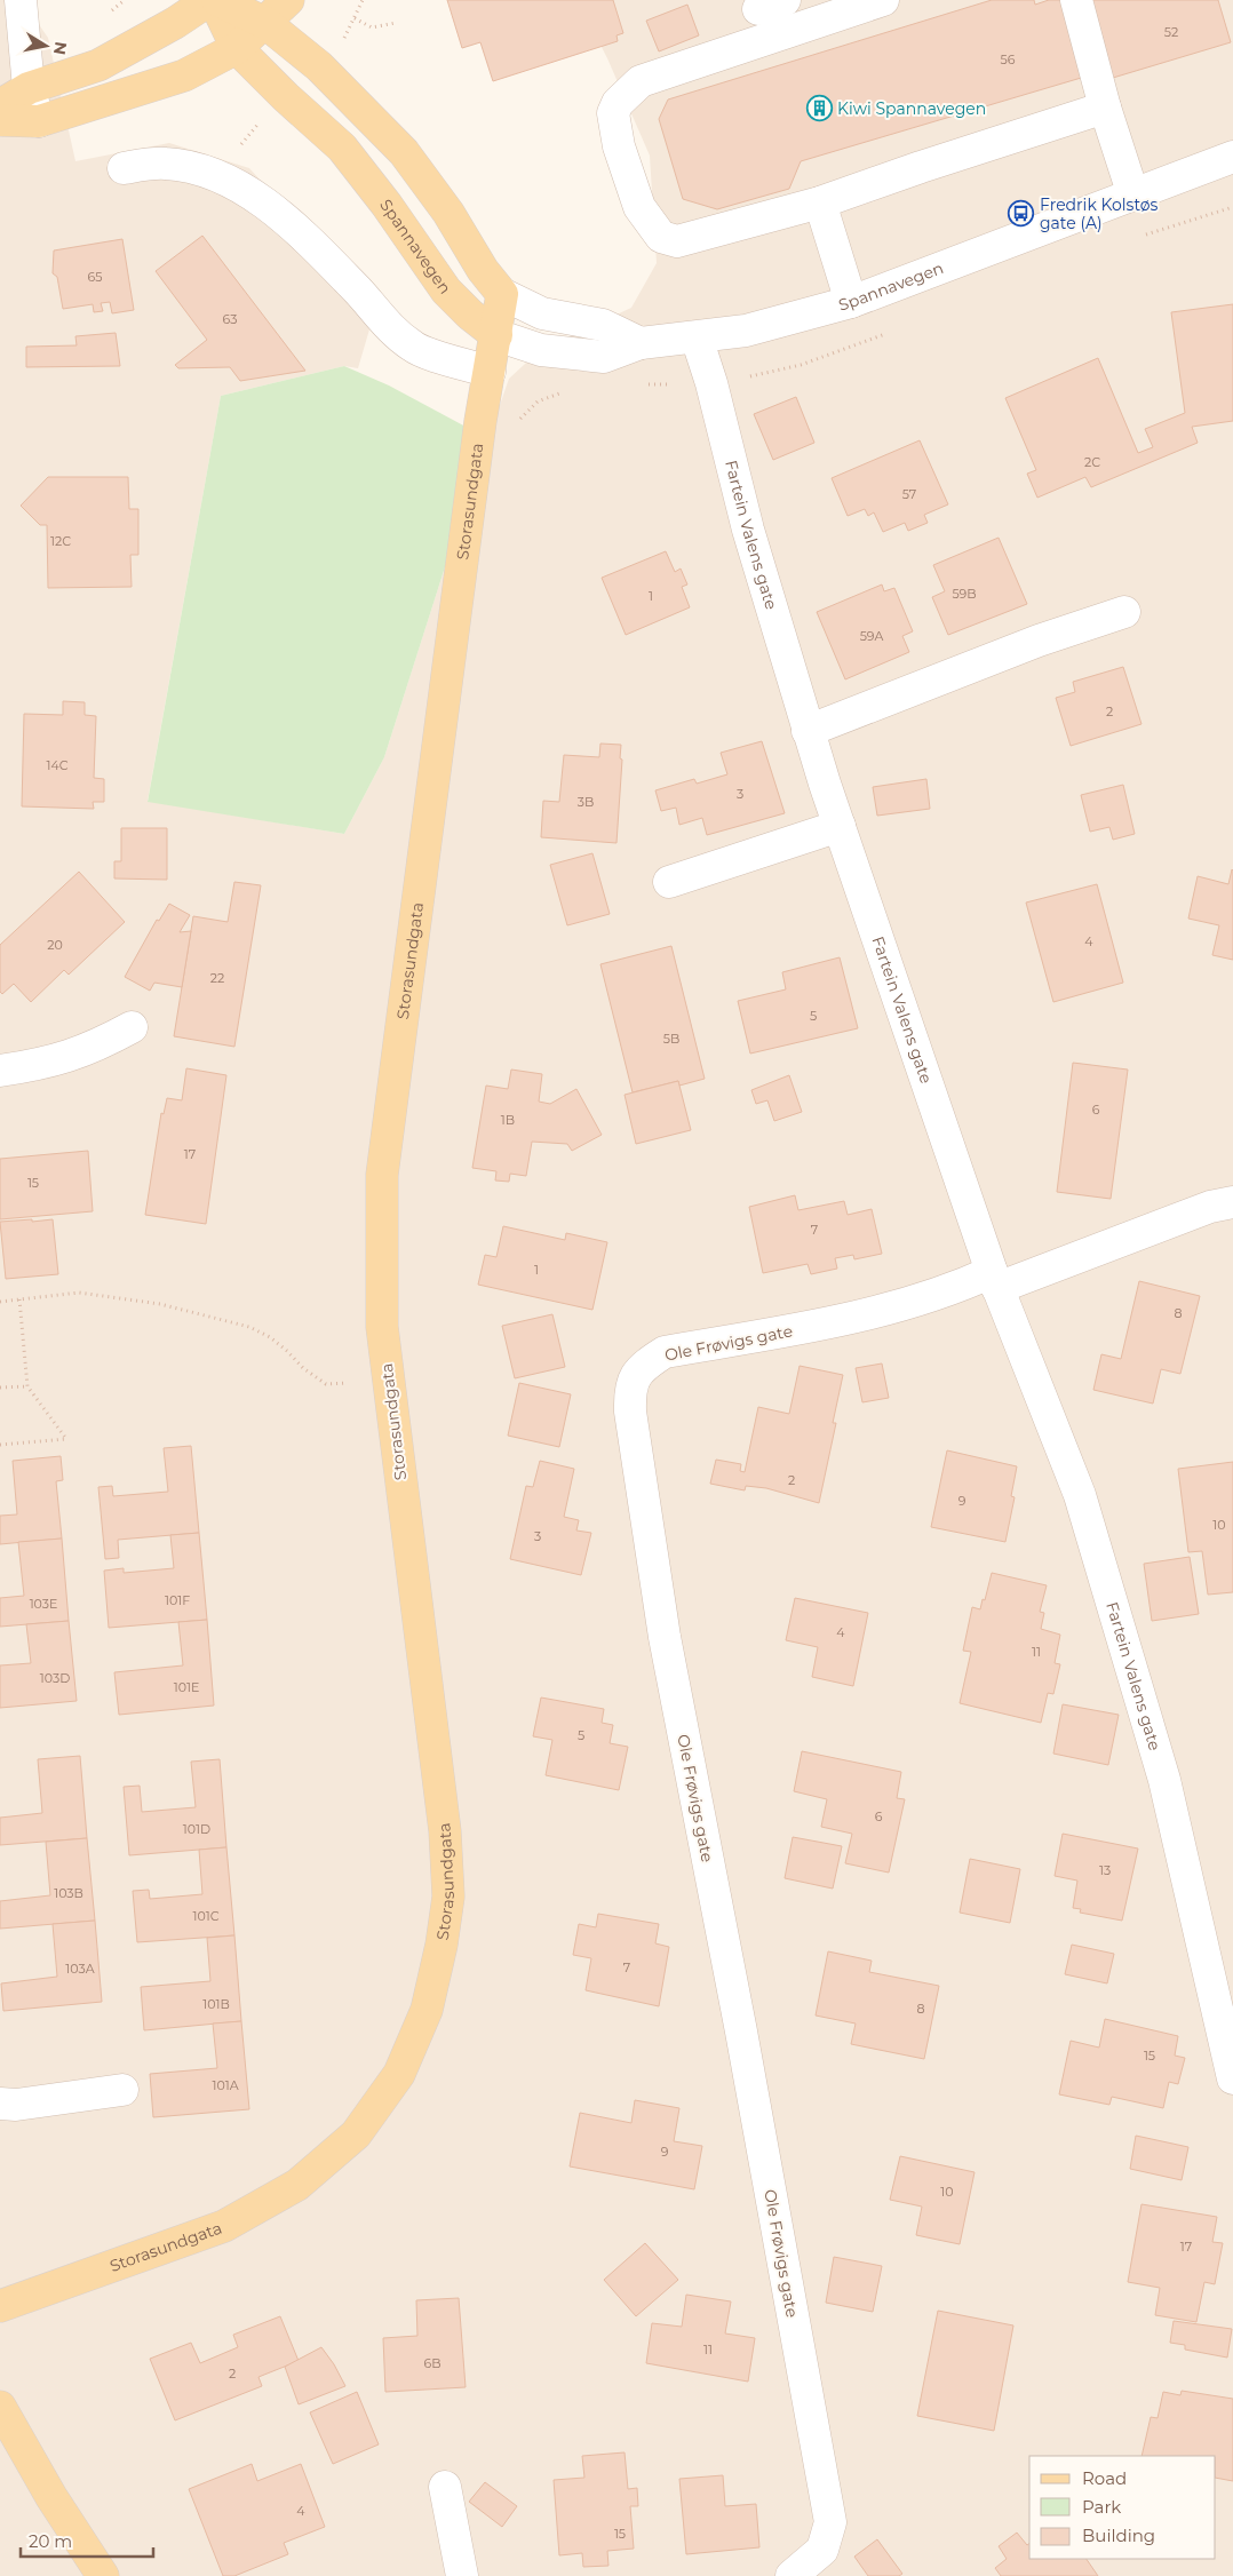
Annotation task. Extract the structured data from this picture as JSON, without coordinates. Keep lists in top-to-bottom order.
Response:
{
  "streets": {
    "main road": ["Spannavegen", "Storasundgata"],
    "street": ["Fartein Valens gate", "Ole Frøvigs gate"]
  },
  "crossings": [
    ["Spannavegen", "Storasundgata"],
    ["Spannavegen", "Fartein Valens gate"],
    ["Fartein Valens gate", "Ole Frøvigs gate"]
  ],
  "places": {
    "building": ["Kiwi Spannavegen"],
    "bus stop": ["Fredrik Kolstøs gate (A)"]
  },
  "house_numbers": [
    "52",
    "56",
    "65",
    "63",
    "2C",
    "57",
    "12C",
    "59B",
    "1",
    "59A",
    "2",
    "14C",
    "3",
    "3B",
    "4",
    "20",
    "22",
    "5",
    "5B",
    "6",
    "1B",
    "17",
    "15",
    "7",
    "1",
    "8",
    "2",
    "9",
    "10",
    "3",
    "101F",
    "103E",
    "4",
    "11",
    "103D",
    "101E",
    "5",
    "6",
    "101D",
    "13",
    "103B",
    "101C",
    "7",
    "103A",
    "101B",
    "8",
    "15",
    "101A",
    "9",
    "10",
    "17",
    "11",
    "6B",
    "2",
    "4",
    "15"
  ],
  "legend": ["Road", "Park", "Building"],
  "scale_bar": "20 m",
  "north": "right"
}
